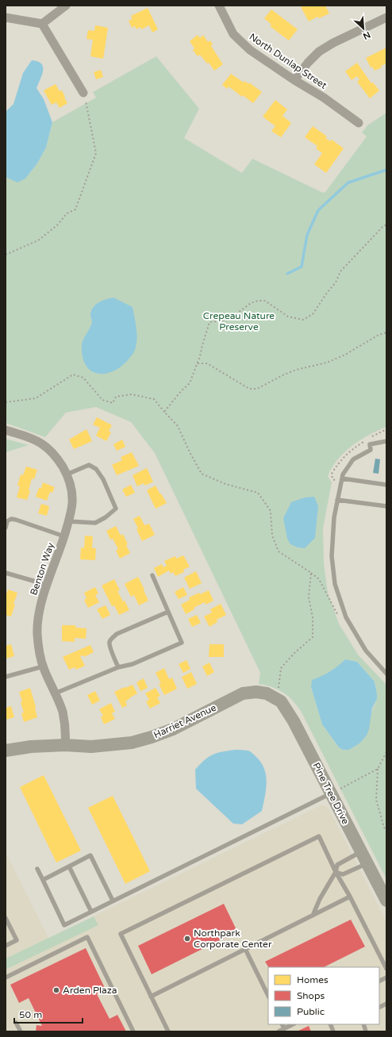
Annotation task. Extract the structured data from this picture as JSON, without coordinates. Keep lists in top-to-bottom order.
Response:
{
  "streets": {
    "street": [
      "North Dunlap Street",
      "Benton Way",
      "Harriet Avenue",
      "Pine Tree Drive"
    ]
  },
  "crossings": [
    ["Benton Way", "Harriet Avenue"],
    ["Harriet Avenue", "Pine Tree Drive"]
  ],
  "parks": ["Crepeau Nature Preserve"],
  "places": ["Northpark Corporate Center", "Arden Plaza"],
  "legend": ["Homes", "Shops", "Public"],
  "scale_bar": "50 m",
  "north": "bottom right"
}
